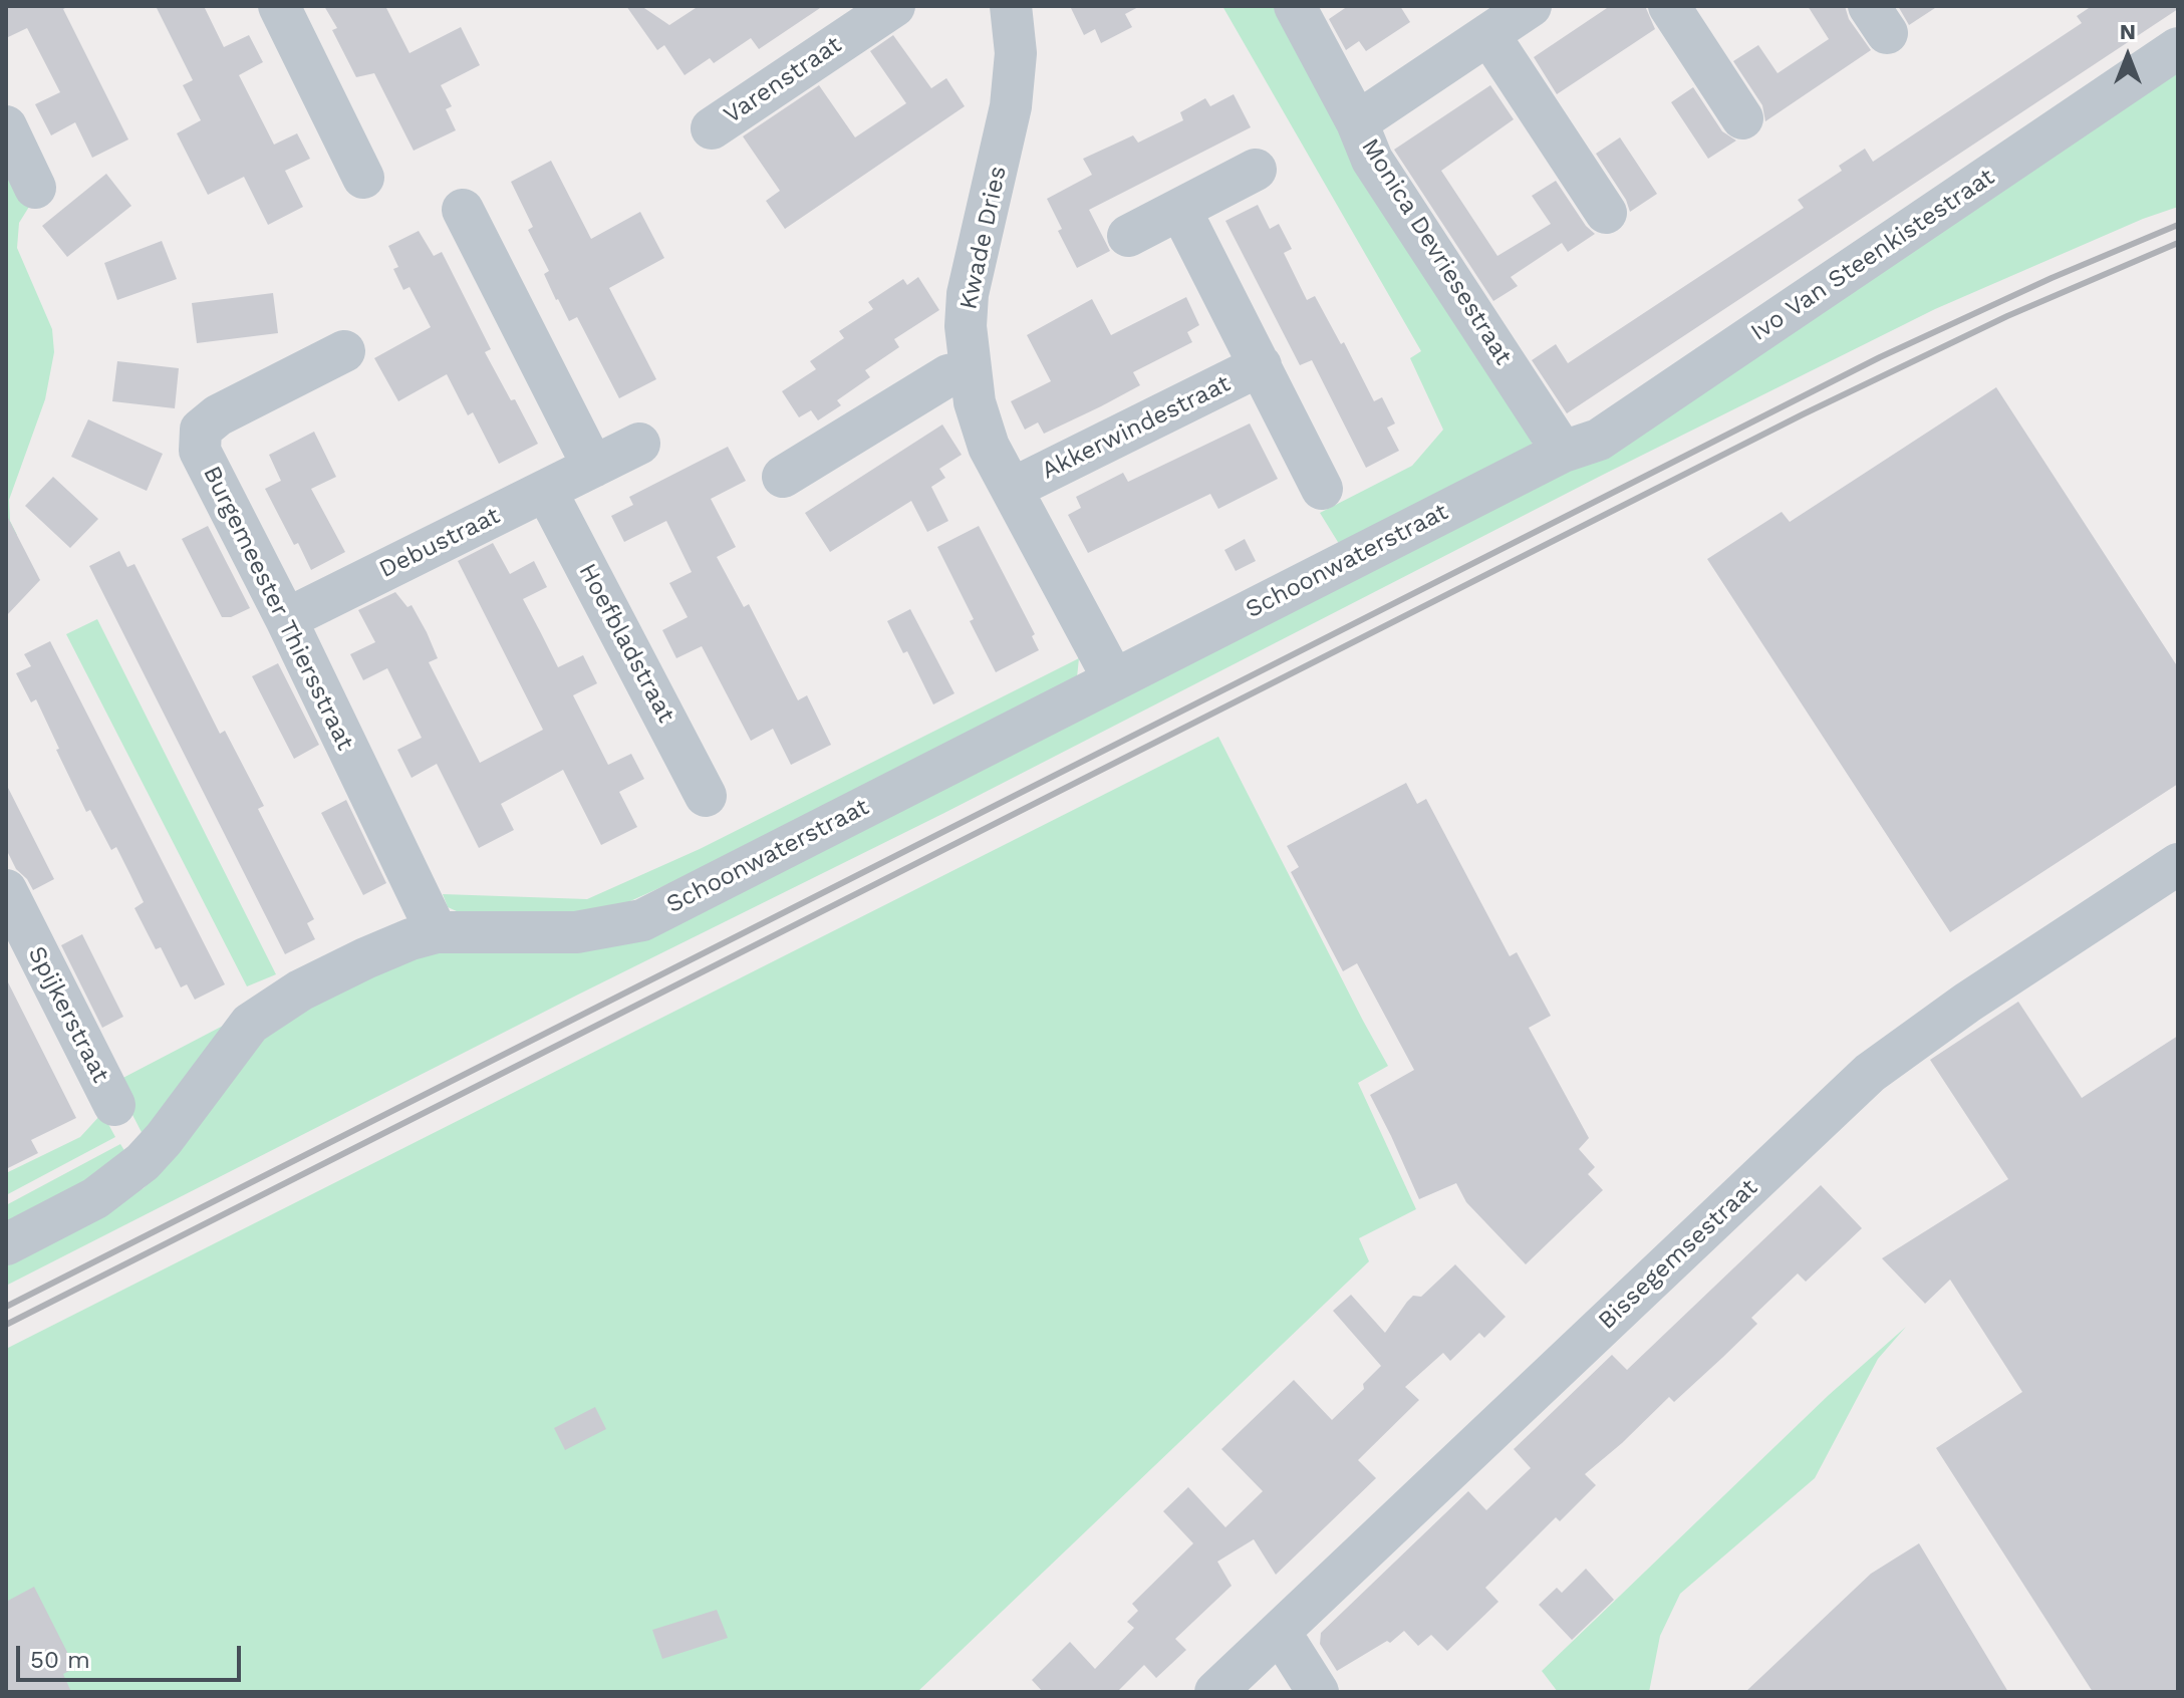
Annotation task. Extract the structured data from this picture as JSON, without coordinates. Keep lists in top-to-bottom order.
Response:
{
  "streets": {
    "street": [
      "Varenstraat",
      "Kwade Dries",
      "Monica Devriesestraat",
      "Ivo Van Steenkistestraat",
      "Akkerwindestraat",
      "Debustraat",
      "Schoonwaterstraat",
      "Burgemeester Thiersstraat",
      "Hoefbladstraat",
      "Spijkerstraat",
      "Bissegemsestraat"
    ]
  },
  "crossings": [
    ["Kwade Dries", "Akkerwindestraat"],
    ["Kwade Dries", "Schoonwaterstraat"],
    ["Monica Devriesestraat", "Ivo Van Steenkistestraat"],
    ["Monica Devriesestraat", "Schoonwaterstraat"],
    ["Ivo Van Steenkistestraat", "Schoonwaterstraat"],
    ["Debustraat", "Burgemeester Thiersstraat"],
    ["Debustraat", "Hoefbladstraat"],
    ["Schoonwaterstraat", "Burgemeester Thiersstraat"]
  ],
  "scale_bar": "50 m",
  "north": "top"
}
